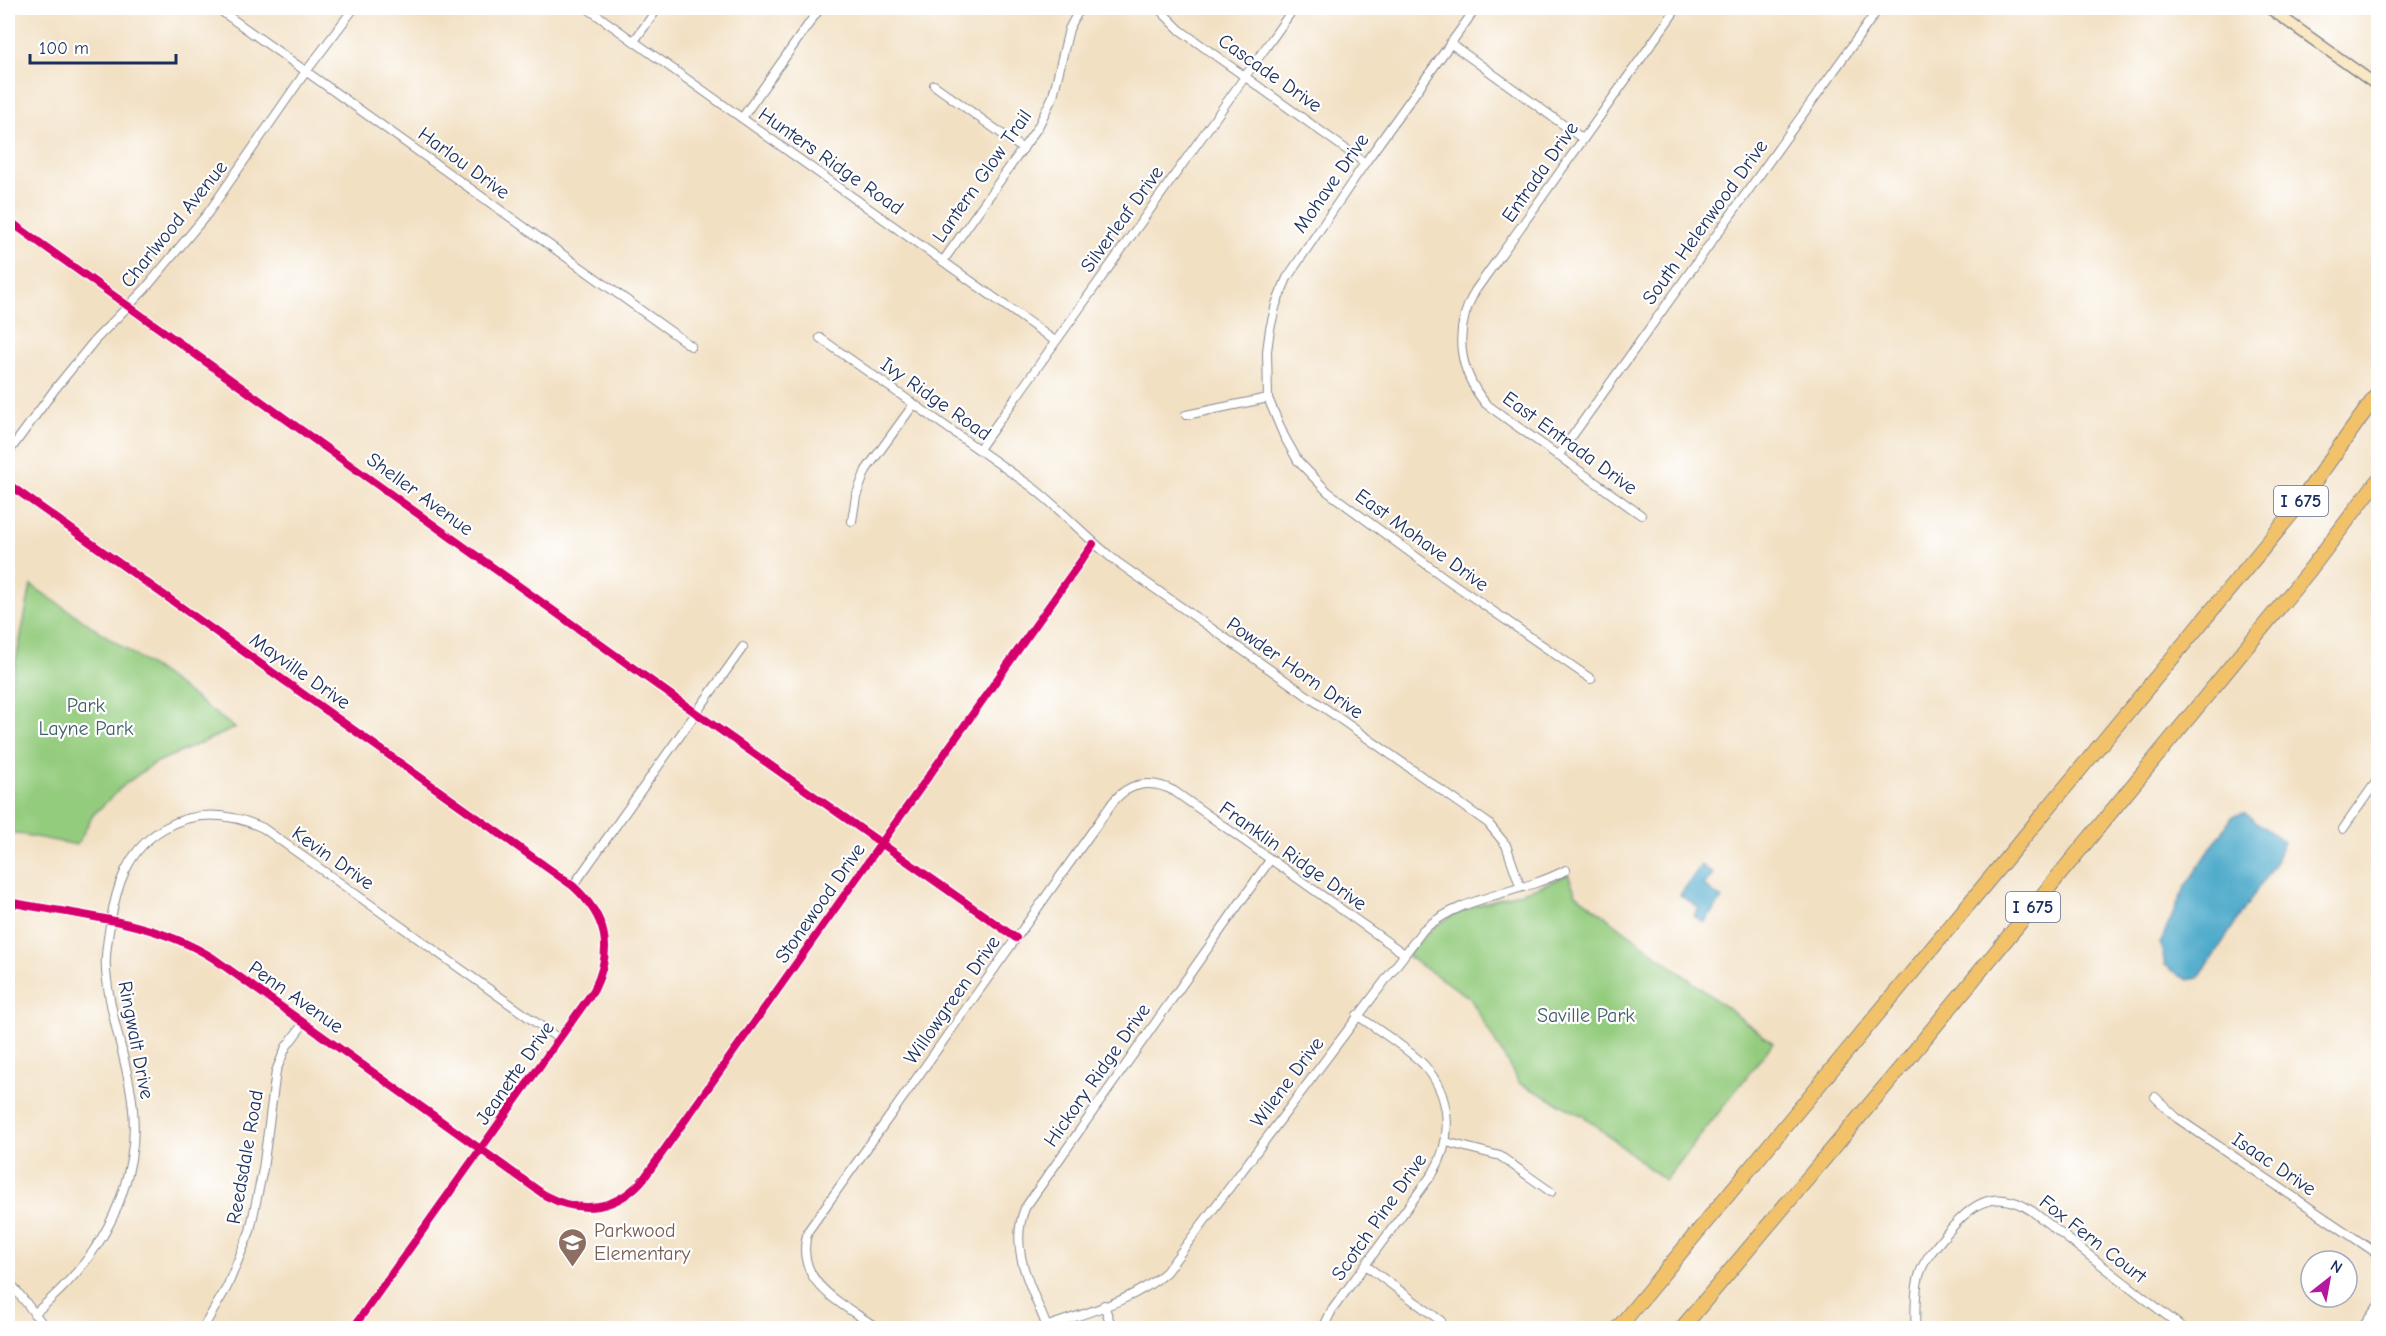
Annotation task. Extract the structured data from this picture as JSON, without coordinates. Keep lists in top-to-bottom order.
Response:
{
  "streets": {
    "highway": ["I 675"],
    "street": [
      "Cascade Drive",
      "Hunters Ridge Road",
      "Harlou Drive",
      "Entrada Drive",
      "Lantern Glow Trail",
      "Mohave Drive",
      "Silverleaf Drive",
      "South Helenwood Drive",
      "Charlwood Avenue",
      "Ivy Ridge Road",
      "East Entrada Drive",
      "Sheller Avenue",
      "East Mohave Drive",
      "Powder Horn Drive",
      "Mayville Drive",
      "Franklin Ridge Drive",
      "Kevin Drive",
      "Stonewood Drive",
      "Penn Avenue",
      "Willowgreen Drive",
      "Ringwalt Drive",
      "Jeanette Drive",
      "Hickory Ridge Drive",
      "Wilene Drive",
      "Reedsdale Road",
      "Isaac Drive",
      "Scotch Pine Drive",
      "Fox Fern Court"
    ]
  },
  "crossings": [
    ["Cascade Drive", "Mohave Drive"],
    ["Cascade Drive", "Silverleaf Drive"],
    ["Hunters Ridge Road", "Lantern Glow Trail"],
    ["Hunters Ridge Road", "Silverleaf Drive"],
    ["Harlou Drive", "Charlwood Avenue"],
    ["Entrada Drive", "East Entrada Drive"],
    ["Mohave Drive", "East Mohave Drive"],
    ["Silverleaf Drive", "Ivy Ridge Road"],
    ["South Helenwood Drive", "East Entrada Drive"],
    ["Charlwood Avenue", "Sheller Avenue"],
    ["Ivy Ridge Road", "Powder Horn Drive"],
    ["Sheller Avenue", "Stonewood Drive"],
    ["Sheller Avenue", "Willowgreen Drive"],
    ["Powder Horn Drive", "Stonewood Drive"],
    ["Powder Horn Drive", "Wilene Drive"],
    ["Mayville Drive", "Jeanette Drive"],
    ["Franklin Ridge Drive", "Willowgreen Drive"],
    ["Franklin Ridge Drive", "Hickory Ridge Drive"],
    ["Franklin Ridge Drive", "Wilene Drive"],
    ["Kevin Drive", "Penn Avenue"],
    ["Kevin Drive", "Ringwalt Drive"],
    ["Kevin Drive", "Jeanette Drive"],
    ["Stonewood Drive", "Penn Avenue"],
    ["Penn Avenue", "Ringwalt Drive"],
    ["Penn Avenue", "Jeanette Drive"],
    ["Penn Avenue", "Reedsdale Road"],
    ["Hickory Ridge Drive", "Wilene Drive"],
    ["Wilene Drive", "Scotch Pine Drive"]
  ],
  "parks": ["Park Layne Park", "Saville Park"],
  "places": {
    "school or university": ["Parkwood Elementary"]
  },
  "scale_bar": "100 m",
  "north": "top right"
}
